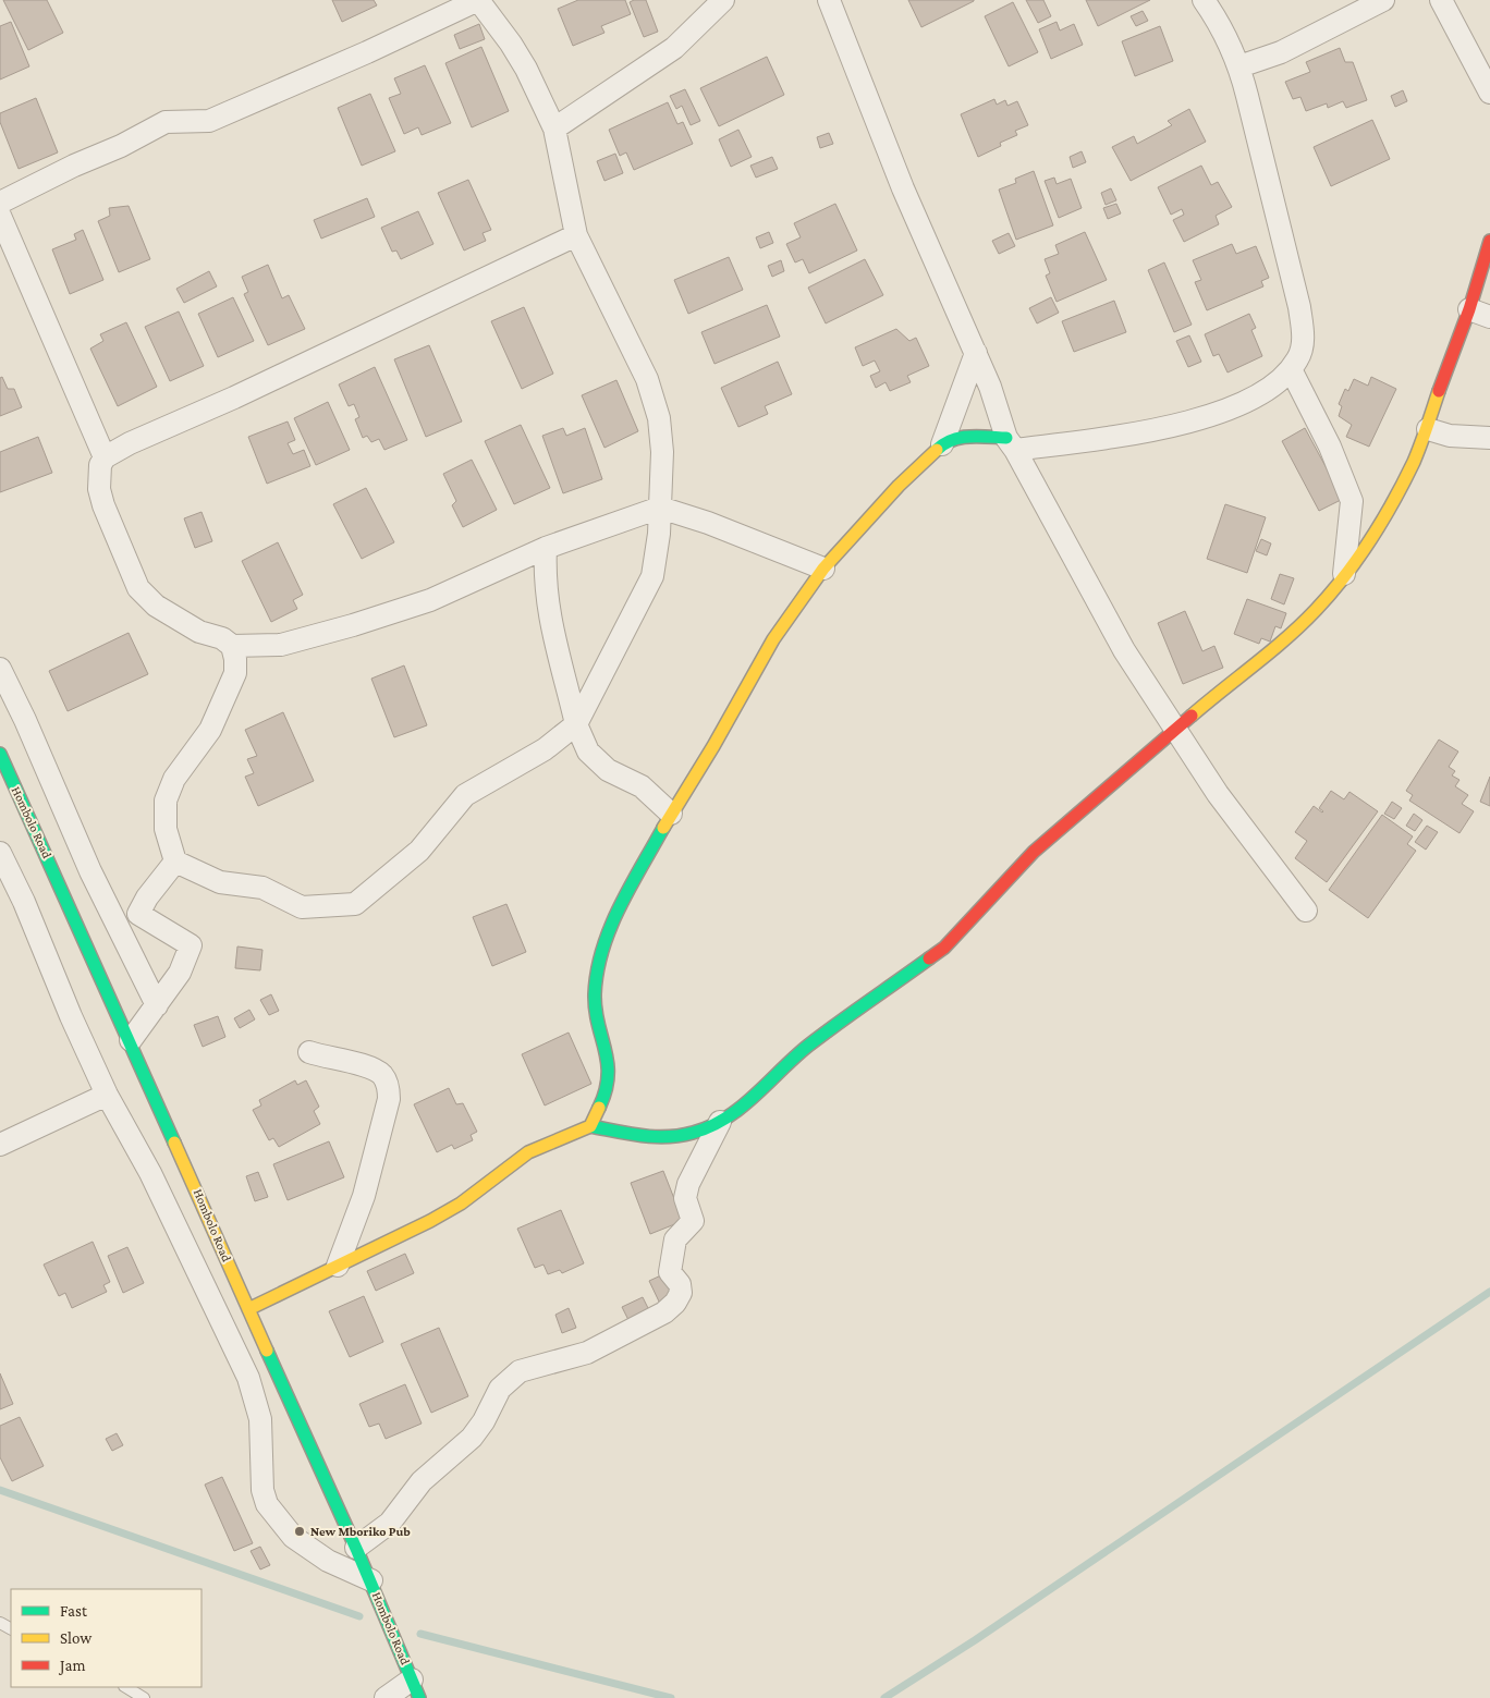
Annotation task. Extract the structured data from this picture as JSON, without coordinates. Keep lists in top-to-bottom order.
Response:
{
  "streets": {
    "street": ["Hombolo Road"]
  },
  "places": ["New Mboriko Pub"],
  "legend": ["Fast", "Slow", "Jam"]
}
